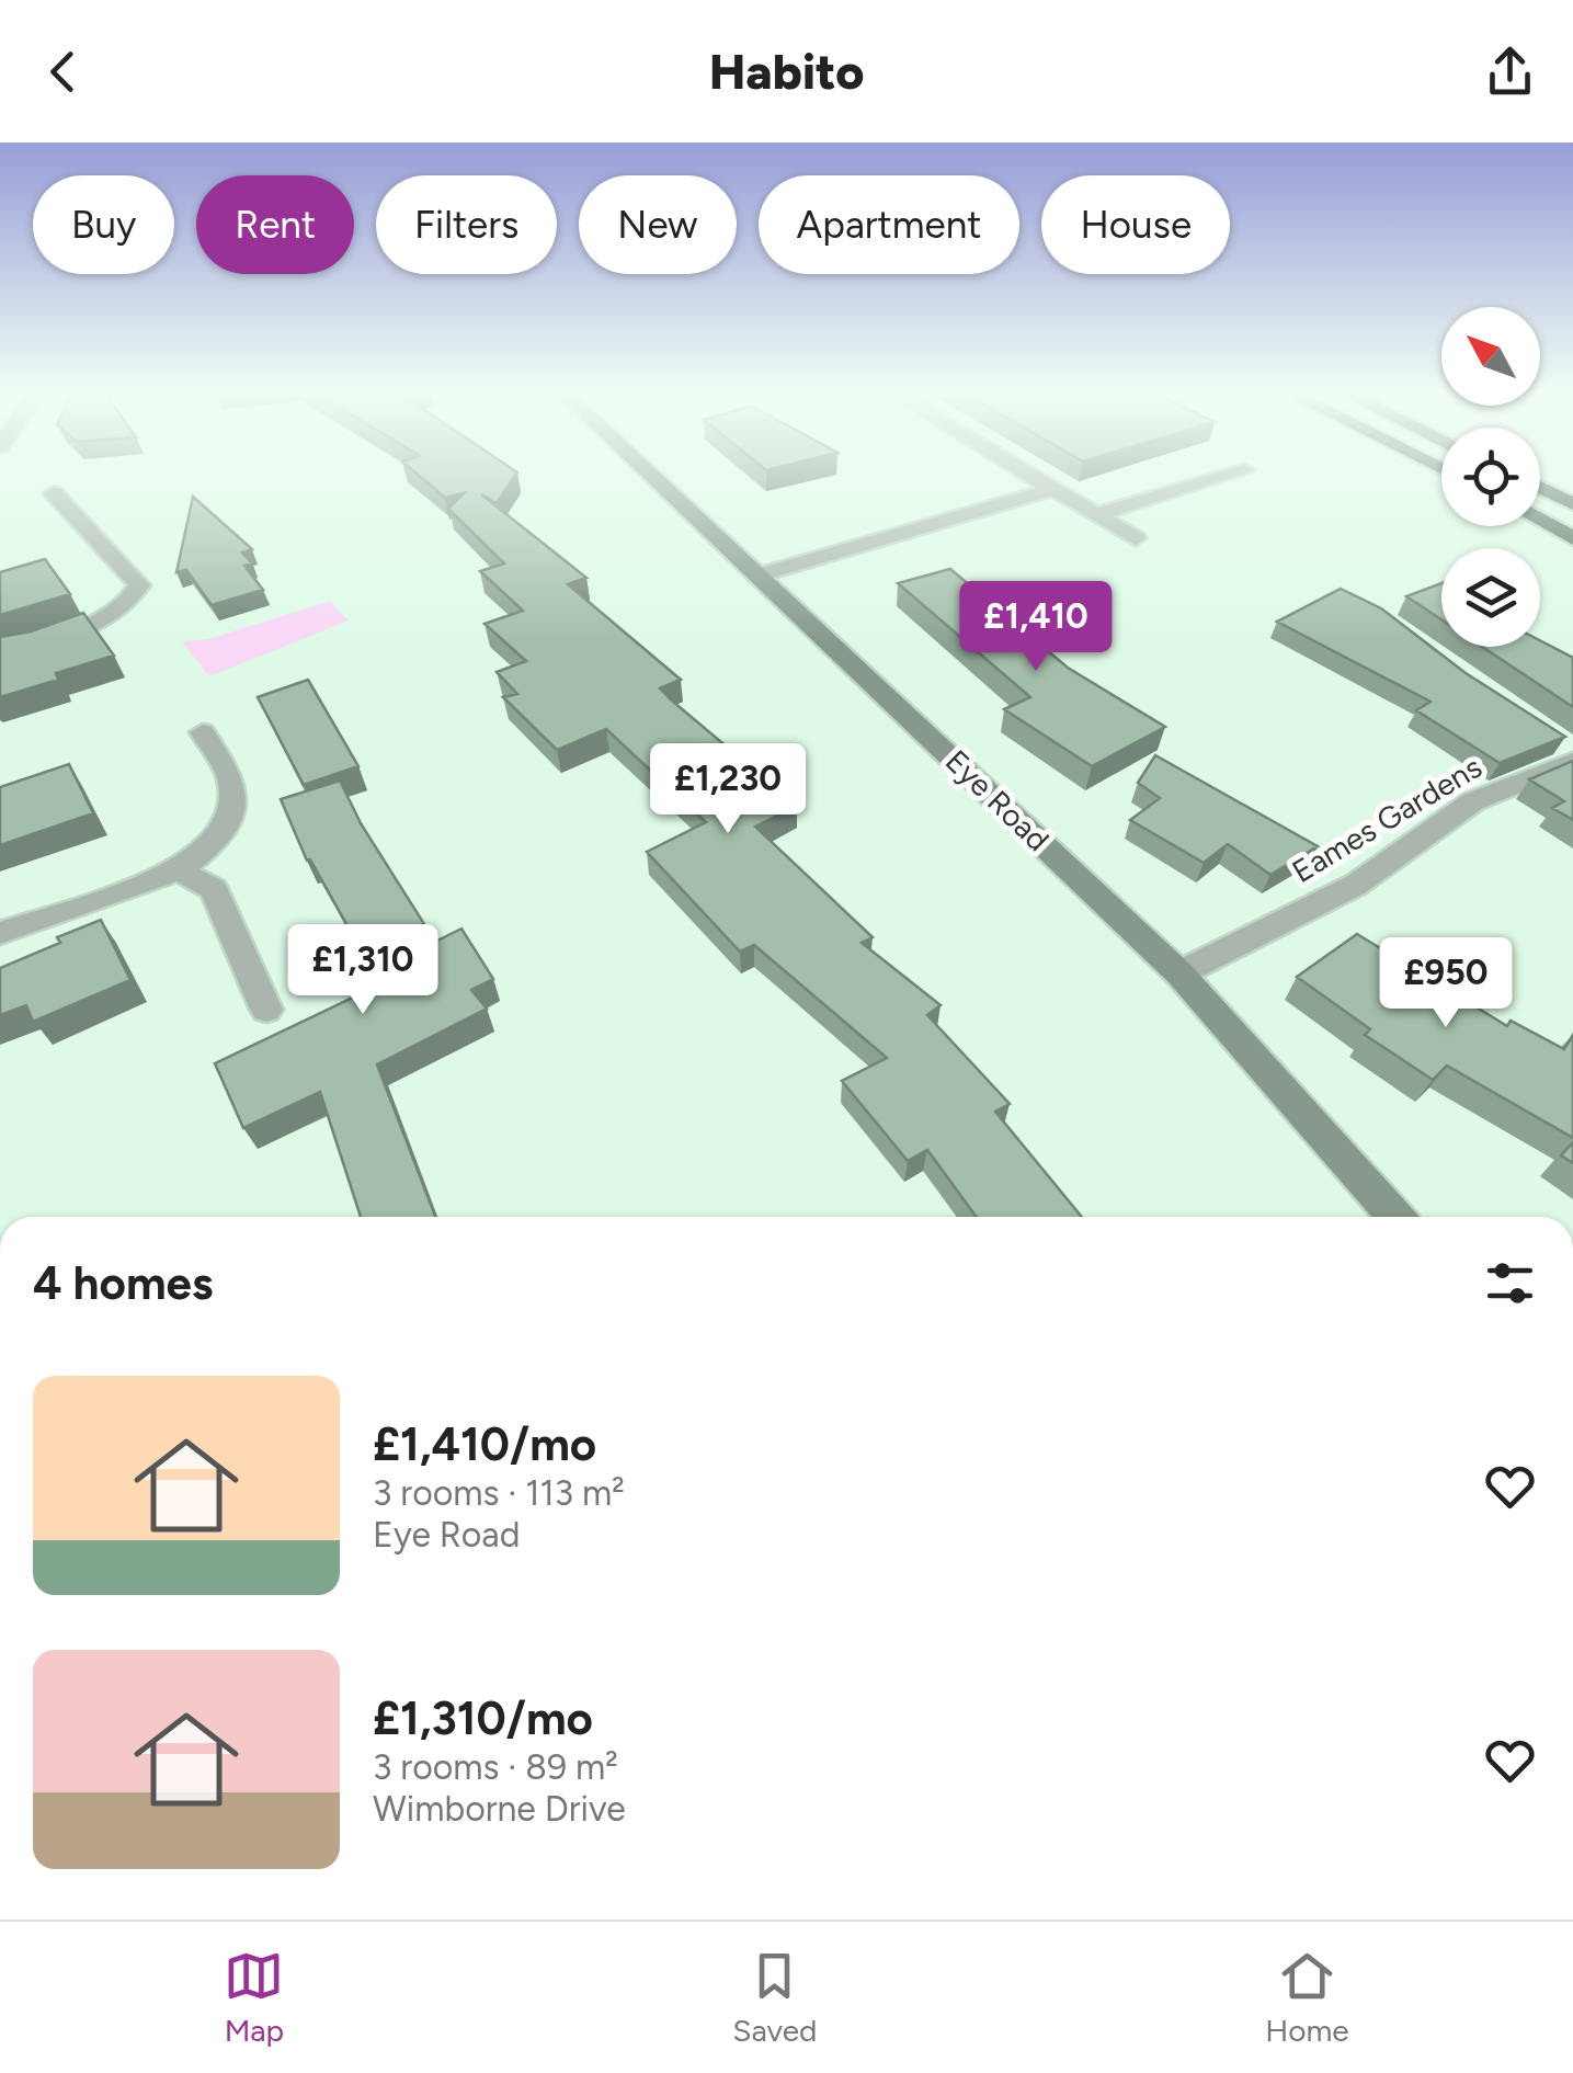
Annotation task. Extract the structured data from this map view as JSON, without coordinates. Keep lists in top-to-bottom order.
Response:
{
  "streets": {
    "street": ["Eye Road", "Eames Gardens"]
  },
  "crossings": [
    ["Eye Road", "Eames Gardens"]
  ],
  "north": "top left",
  "page": {
    "header": "Habito",
    "chip": [
      "Buy",
      "Rent",
      "Filters",
      "New",
      "Apartment",
      "House"
    ],
    "price": [
      "£1,410",
      "£1,230",
      "£1,310",
      "£950"
    ],
    "heading": "4 homes",
    "list": [
      {
        "name": "£1,410/mo",
        "note": "3 rooms · 113 m² · Eye Road"
      },
      {
        "name": "£1,310/mo",
        "note": "3 rooms · 89 m² · Wimborne Drive"
      }
    ],
    "tabs": ["Map", "Saved", "Home"]
  }
}
